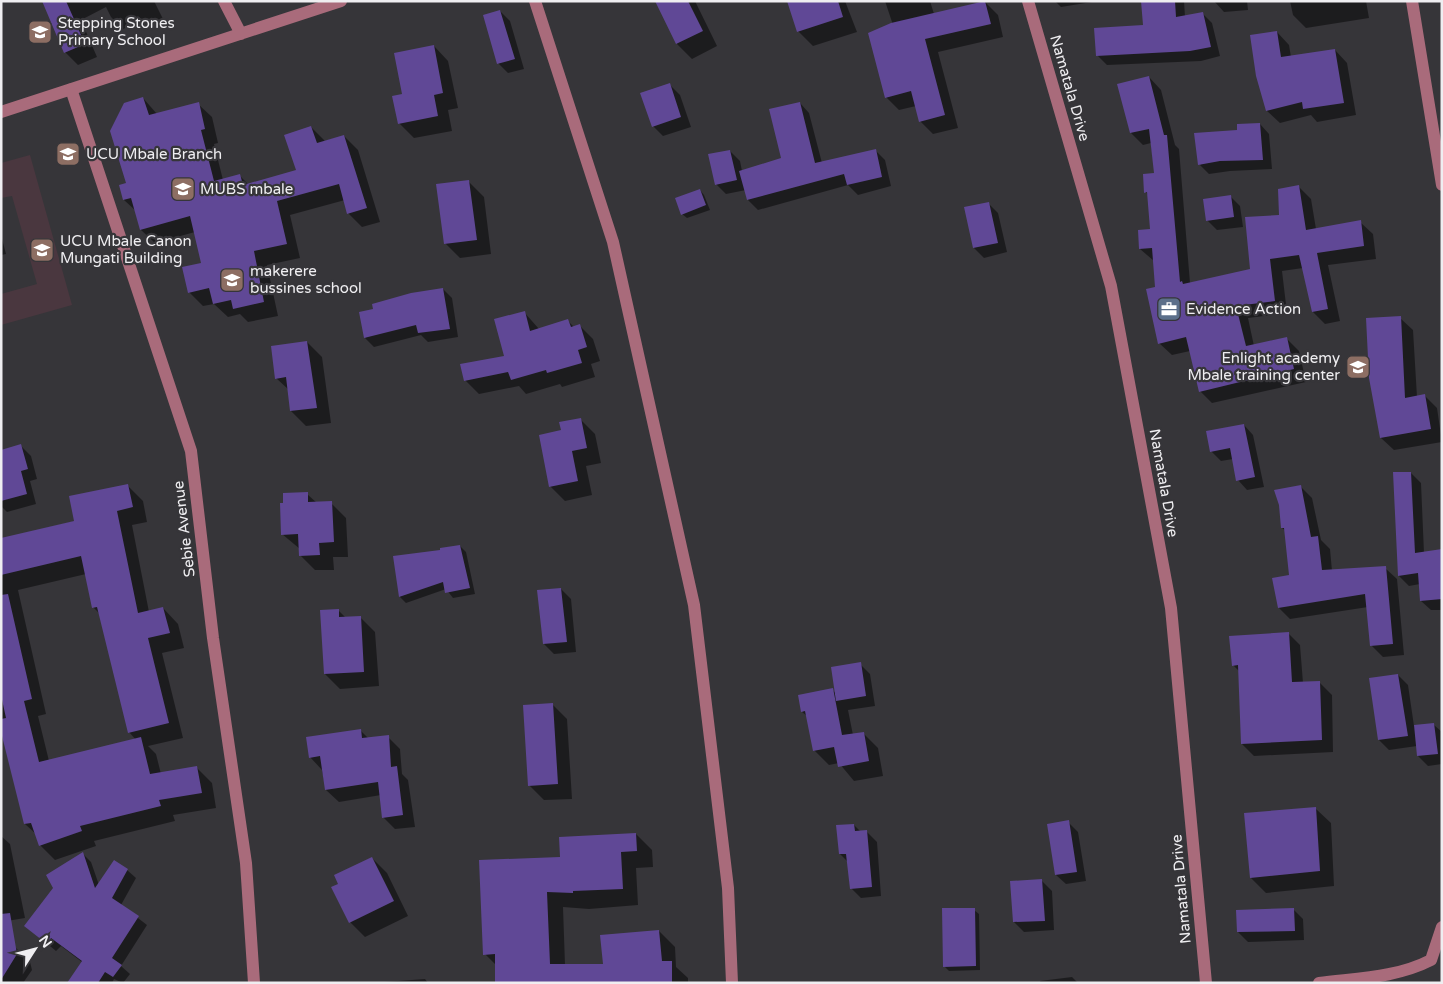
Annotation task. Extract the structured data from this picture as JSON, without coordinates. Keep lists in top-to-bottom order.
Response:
{
  "streets": {
    "street": ["Namatala Drive", "Sebie Avenue"]
  },
  "places": {
    "school or university": [
      "Stepping Stones Primary School",
      "UCU Mbale Branch",
      "MUBS mbale",
      "UCU Mbale Canon Mungati Building",
      "makerere bussines school",
      "Enlight academy Mbale training center"
    ],
    "office": ["Evidence Action"]
  },
  "north": "top right"
}
